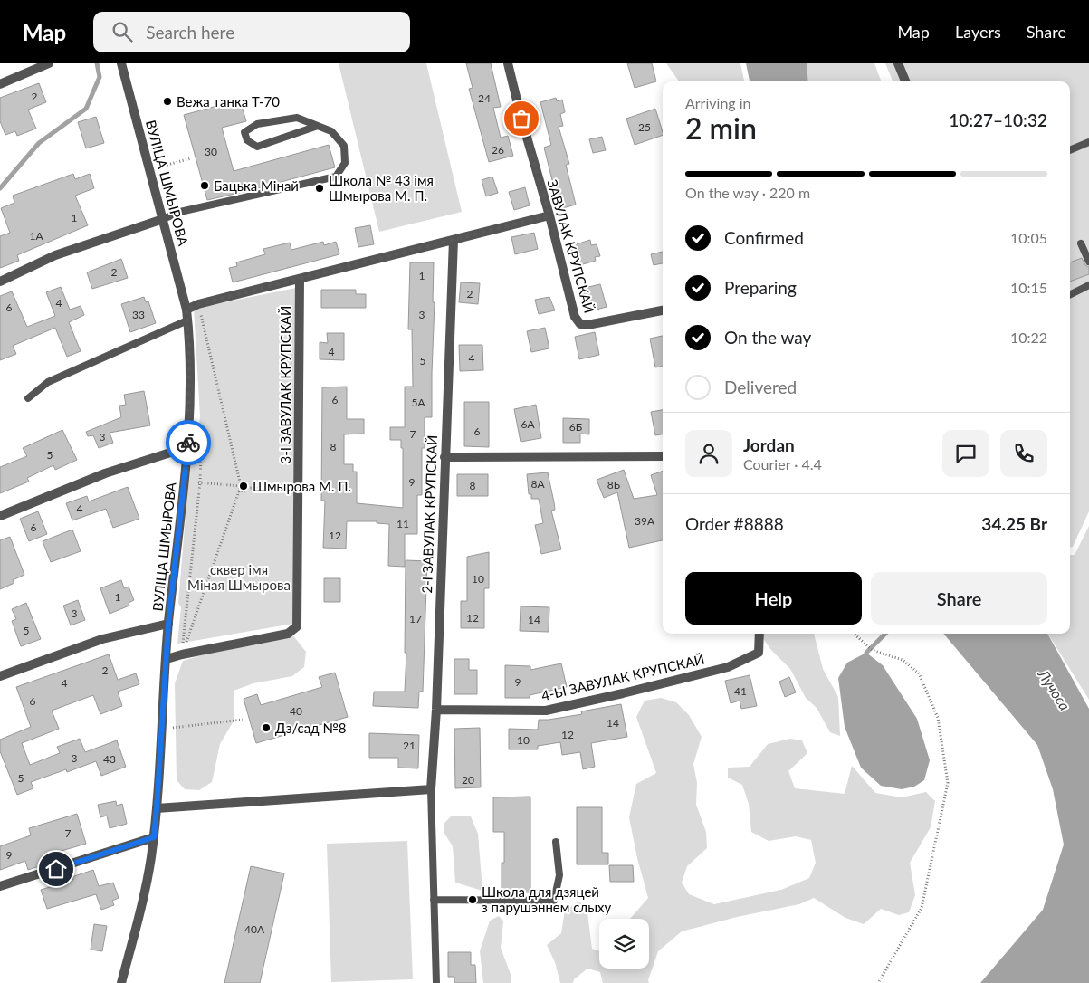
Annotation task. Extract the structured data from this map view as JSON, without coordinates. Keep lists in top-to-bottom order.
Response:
{
  "streets": {
    "street": [
      "ВУЛІЦА ШМЫРОВА",
      "ЗАВУЛАК КРУПСКАЙ",
      "3-І ЗАВУЛАК КРУПСКАЙ",
      "2-І ЗАВУЛАК КРУПСКАЙ",
      "4-Ы ЗАВУЛАК КРУПСКАЙ"
    ]
  },
  "crossings": [
    ["ВУЛІЦА ШМЫРОВА", "3-І ЗАВУЛАК КРУПСКАЙ"],
    ["2-І ЗАВУЛАК КРУПСКАЙ", "4-Ы ЗАВУЛАК КРУПСКАЙ"]
  ],
  "water": ["Лучоса"],
  "parks": ["сквер імя Міная Шмырова"],
  "places": [
    "Вежа танка Т-70",
    "Бацька Мінай",
    "Школа № 43 імя Шмырова М. П.",
    "Шмырова М. П.",
    "Дз/сад №8",
    "Школа для дзяцей з парушэннем слыху"
  ],
  "house_numbers": [
    "2",
    "24",
    "25",
    "26",
    "30",
    "1",
    "1А",
    "2",
    "1",
    "2",
    "4",
    "6",
    "33",
    "3",
    "4",
    "4",
    "5",
    "6",
    "5А",
    "6А",
    "6Б",
    "6",
    "7",
    "3",
    "8",
    "5",
    "9",
    "8А",
    "8Б",
    "8",
    "4",
    "39А",
    "11",
    "6",
    "12",
    "10",
    "1",
    "3",
    "12",
    "17",
    "14",
    "5",
    "2",
    "9",
    "4",
    "41",
    "6",
    "40",
    "14",
    "12",
    "10",
    "21",
    "3",
    "43",
    "5",
    "20",
    "7",
    "9",
    "40А"
  ],
  "page": {
    "header": "Map",
    "search": "Search here",
    "nav": ["Map", "Layers", "Share"],
    "heading": ["2 min", "Arriving in", "10:27–10:32"],
    "panel": [
      "Jordan",
      "Courier · 4.4",
      "Order #8888",
      "34.25 Br"
    ],
    "bar": "On the way · 220 m",
    "list": [
      ["Confirmed", "10:05"],
      ["Preparing", "10:15"],
      ["On the way", "10:22"],
      "Delivered"
    ],
    "buttons": ["Help", "Share"]
  }
}
